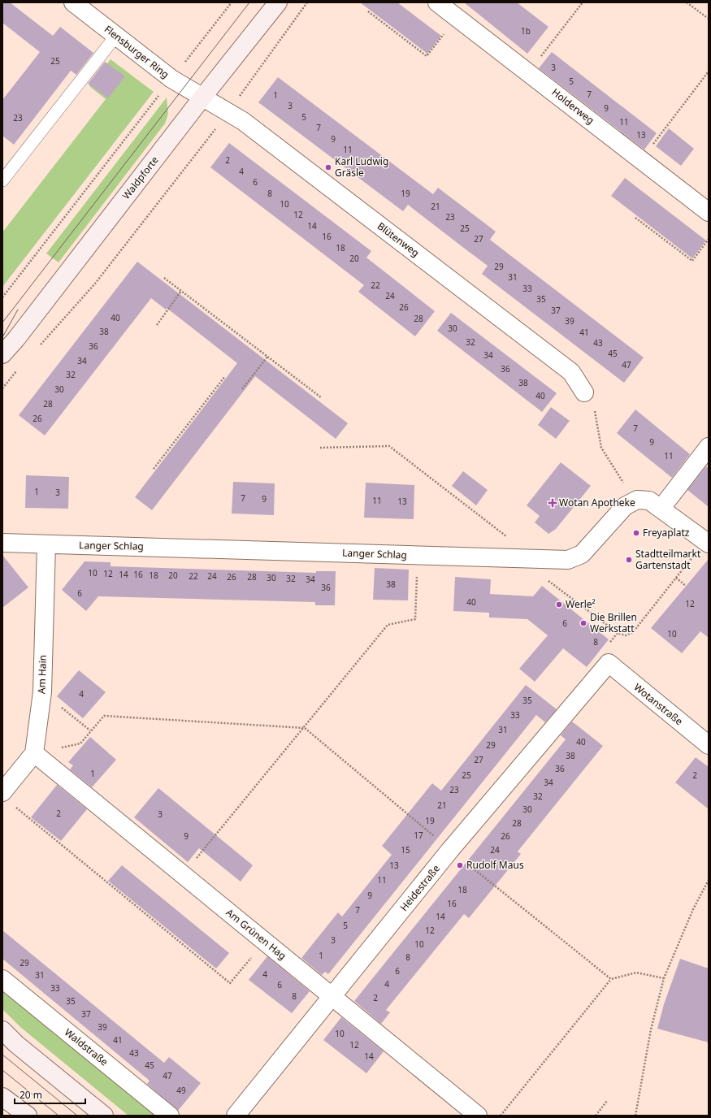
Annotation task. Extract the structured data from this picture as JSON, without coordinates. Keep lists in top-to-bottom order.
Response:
{
  "streets": {
    "street": [
      "Flensburger Ring",
      "Holderweg",
      "Waldpforte",
      "Blütenweg",
      "Langer Schlag",
      "Am Hain",
      "Wotanstraße",
      "Heidestraße",
      "Am Grünen Hag",
      "Waldstraße"
    ]
  },
  "crossings": [
    ["Flensburger Ring", "Waldpforte"],
    ["Flensburger Ring", "Blütenweg"],
    ["Waldpforte", "Blütenweg"],
    ["Langer Schlag", "Am Hain"],
    ["Am Hain", "Am Grünen Hag"],
    ["Wotanstraße", "Heidestraße"],
    ["Heidestraße", "Am Grünen Hag"]
  ],
  "places": {
    "other": [
      "Karl Ludwig Gräsle",
      "Freyaplatz",
      "Stadtteilmarkt Gartenstadt",
      "Werle²",
      "Die Brillen Werkstatt",
      "Rudolf Maus"
    ],
    "health": ["Wotan Apotheke"]
  },
  "house_numbers": [
    "1b",
    "25",
    "3",
    "5",
    "7",
    "1",
    "3",
    "9",
    "5",
    "23",
    "11",
    "7",
    "13",
    "9",
    "11",
    "2",
    "4",
    "6",
    "8",
    "19",
    "10",
    "21",
    "12",
    "23",
    "14",
    "25",
    "16",
    "27",
    "18",
    "20",
    "29",
    "31",
    "22",
    "33",
    "24",
    "35",
    "26",
    "37",
    "40",
    "28",
    "39",
    "30",
    "38",
    "41",
    "32",
    "43",
    "36",
    "45",
    "34",
    "34",
    "47",
    "36",
    "32",
    "38",
    "30",
    "40",
    "28",
    "26",
    "7",
    "9",
    "11",
    "1",
    "3",
    "7",
    "9",
    "11",
    "13",
    "10",
    "12",
    "14",
    "16",
    "18",
    "20",
    "22",
    "24",
    "26",
    "28",
    "30",
    "32",
    "34",
    "38",
    "36",
    "6",
    "40",
    "12",
    "6",
    "10",
    "8",
    "4",
    "35",
    "33",
    "31",
    "40",
    "29",
    "38",
    "27",
    "36",
    "1",
    "25",
    "2",
    "34",
    "23",
    "32",
    "21",
    "30",
    "2",
    "3",
    "19",
    "28",
    "17",
    "9",
    "26",
    "15",
    "24",
    "13",
    "11",
    "18",
    "9",
    "16",
    "7",
    "14",
    "5",
    "12",
    "3",
    "10",
    "1",
    "8",
    "29",
    "6",
    "4",
    "31",
    "4",
    "6",
    "33",
    "8",
    "2",
    "35",
    "37",
    "39",
    "10",
    "41",
    "12",
    "43",
    "14",
    "45",
    "47",
    "49"
  ],
  "scale_bar": "20 m"
}
